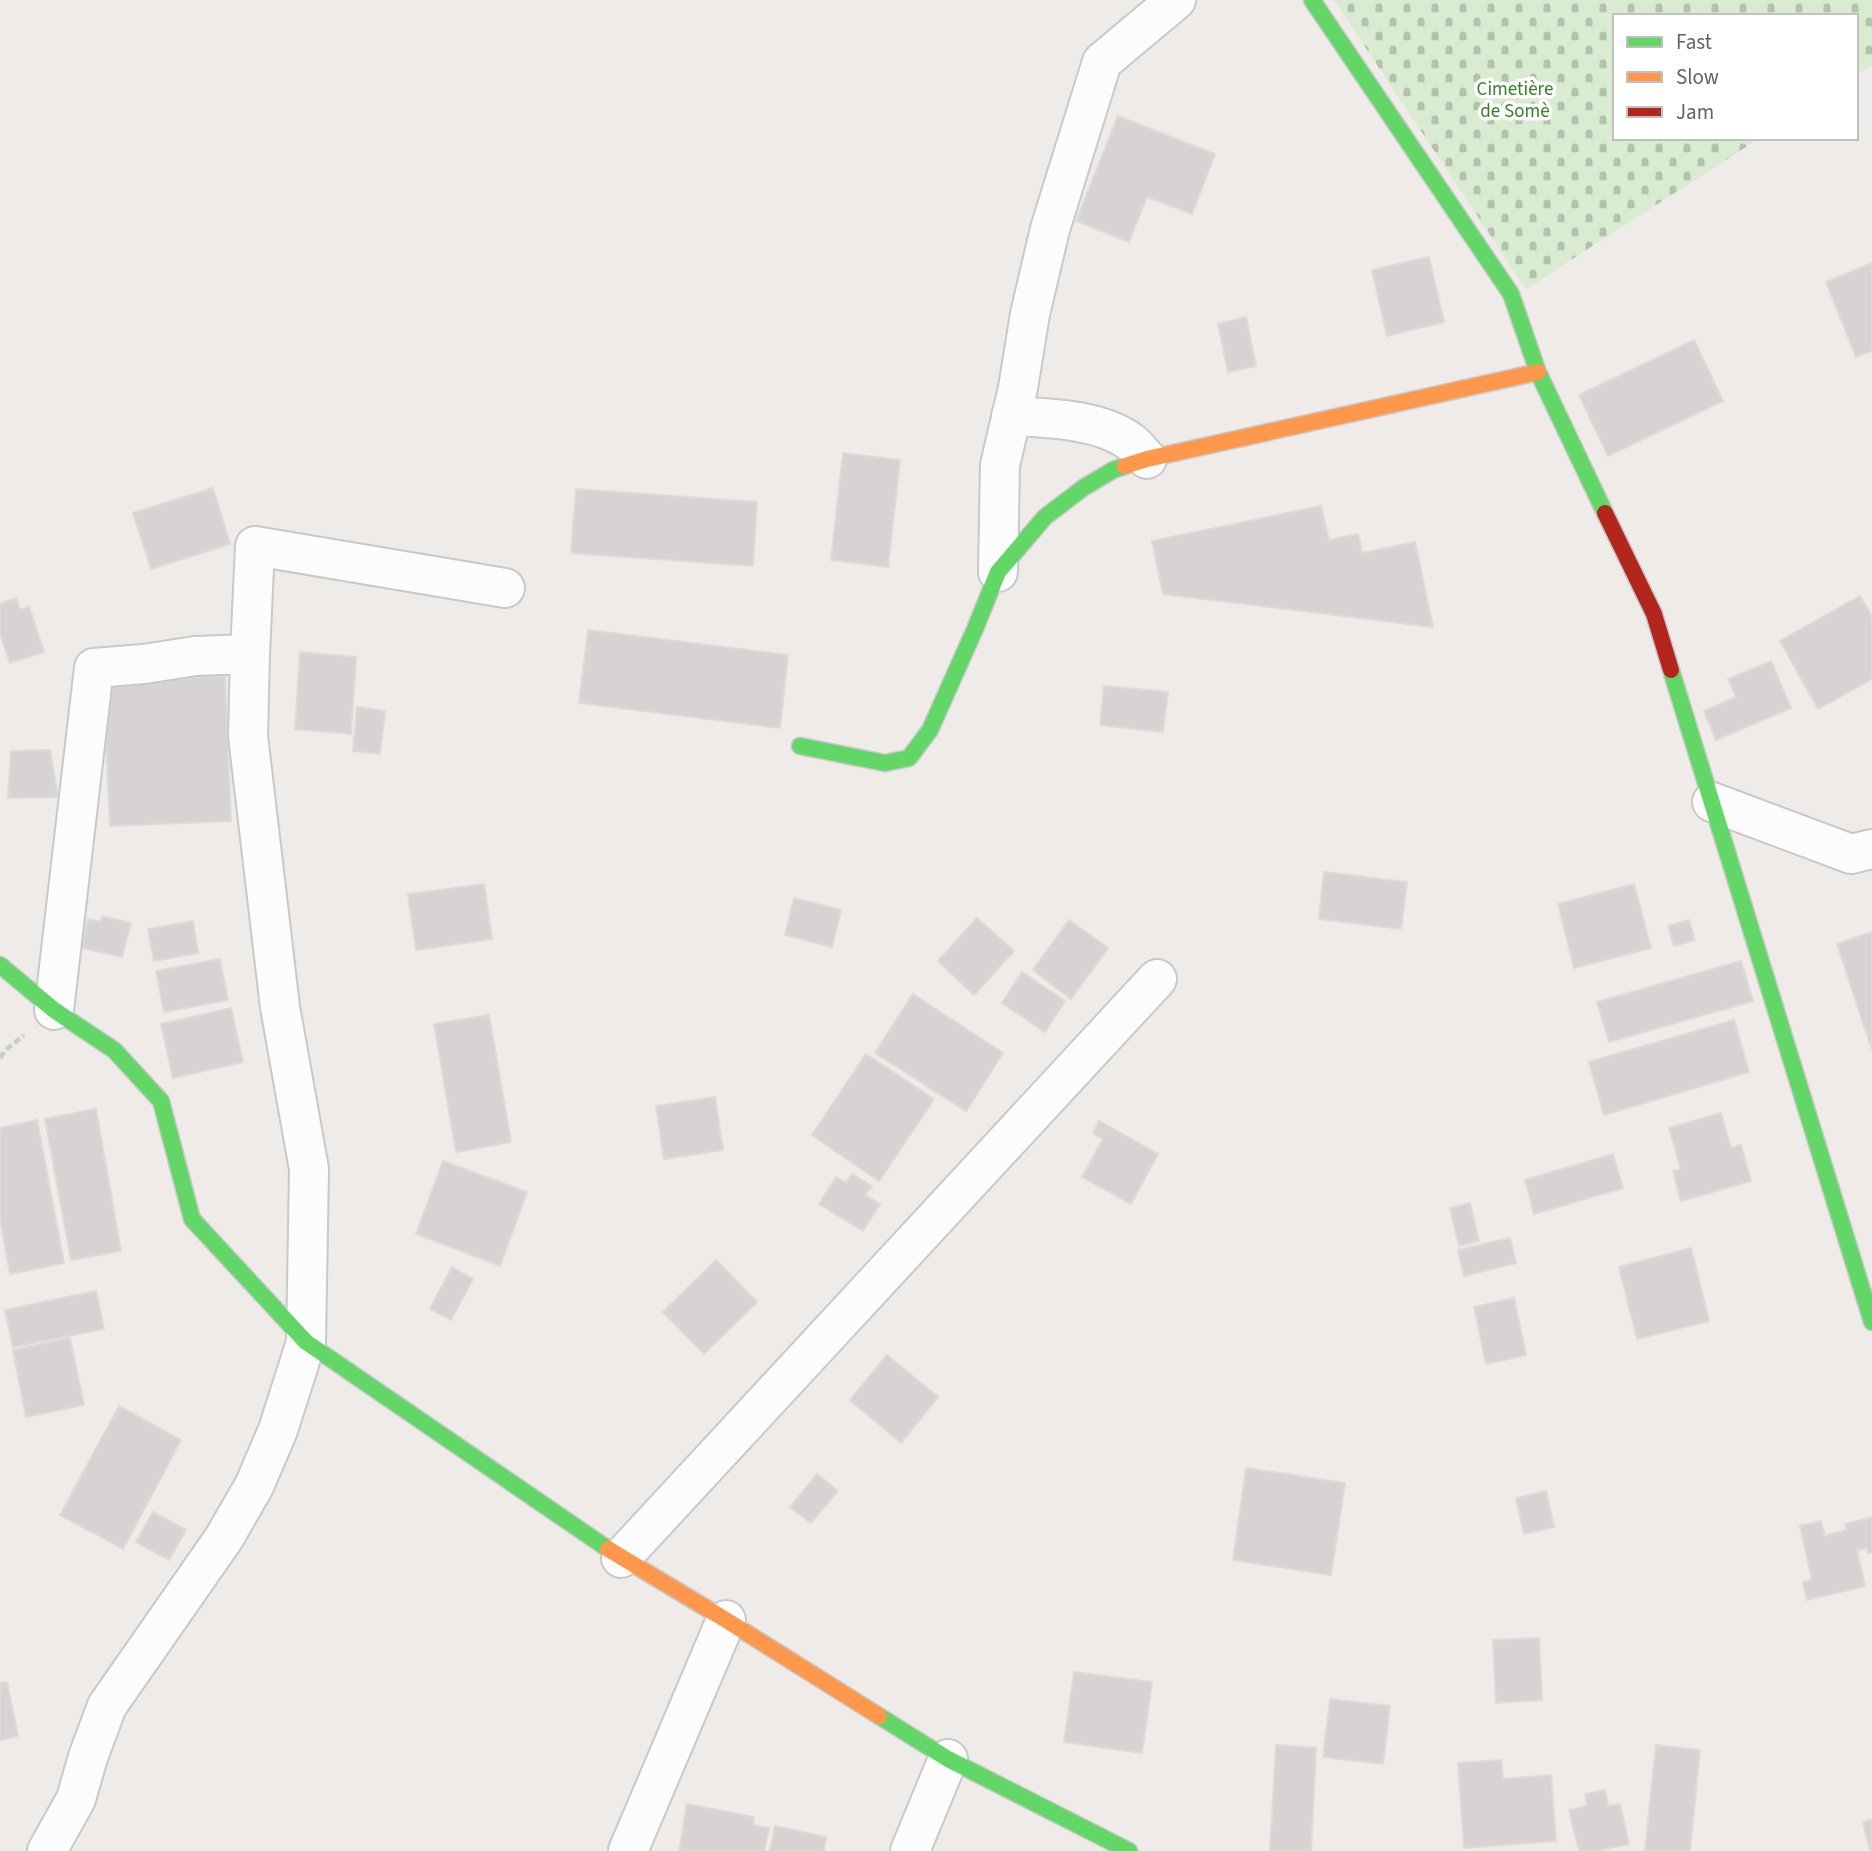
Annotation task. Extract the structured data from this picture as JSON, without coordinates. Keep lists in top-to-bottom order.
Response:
{
  "parks": ["Cimetière de Somè"],
  "legend": ["Fast", "Slow", "Jam"]
}
